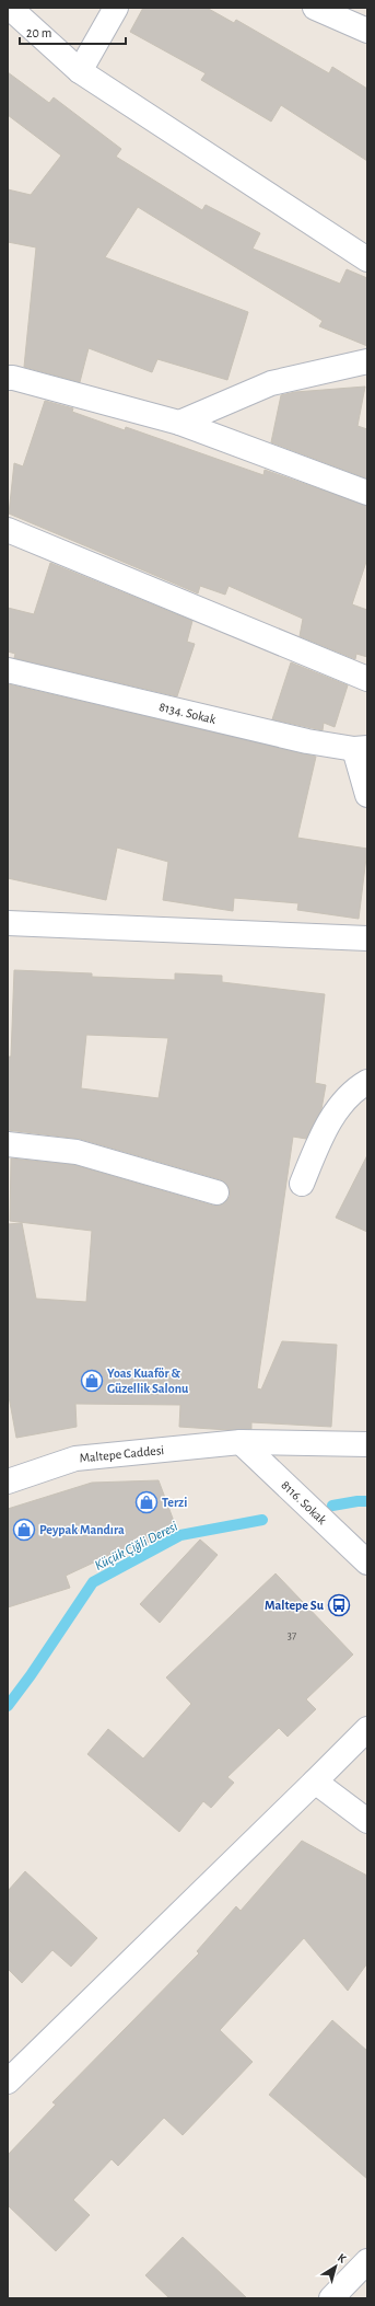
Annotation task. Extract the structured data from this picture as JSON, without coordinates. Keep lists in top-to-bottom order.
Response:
{
  "streets": {
    "street": ["8134. Sokak", "Maltepe Caddesi", "8116. Sokak"]
  },
  "crossings": [
    ["Maltepe Caddesi", "8116. Sokak"]
  ],
  "water": ["Küçük Çiğli Deresi"],
  "places": {
    "shop": ["Yoas Kuaför & Güzellik Salonu", "Terzi", "Peypak Mandıra"],
    "bus stop": ["Maltepe Su"]
  },
  "house_numbers": ["37"],
  "scale_bar": "20 m",
  "north": "top right"
}
